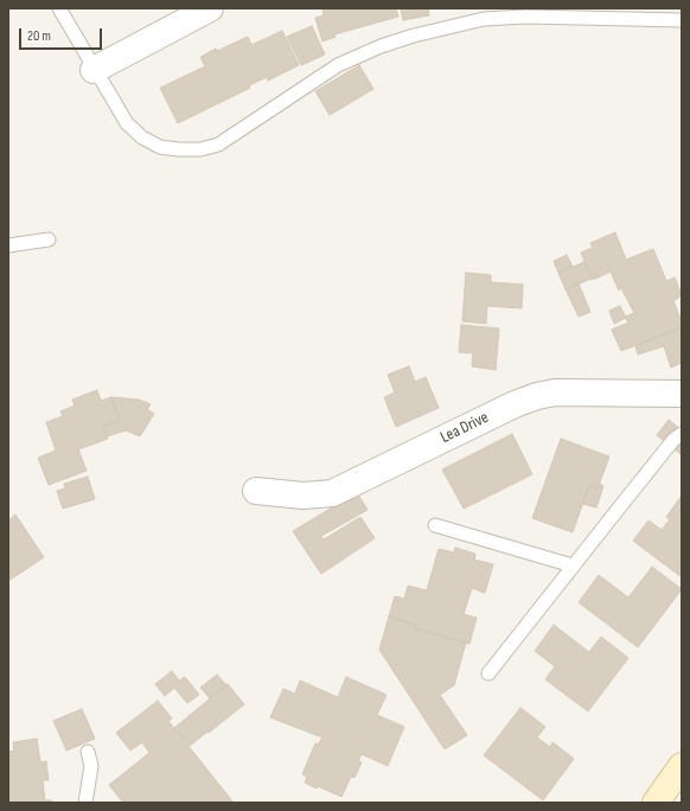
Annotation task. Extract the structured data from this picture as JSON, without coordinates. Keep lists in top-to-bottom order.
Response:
{
  "streets": {
    "street": ["Lea Drive"]
  },
  "scale_bar": "20 m"
}
